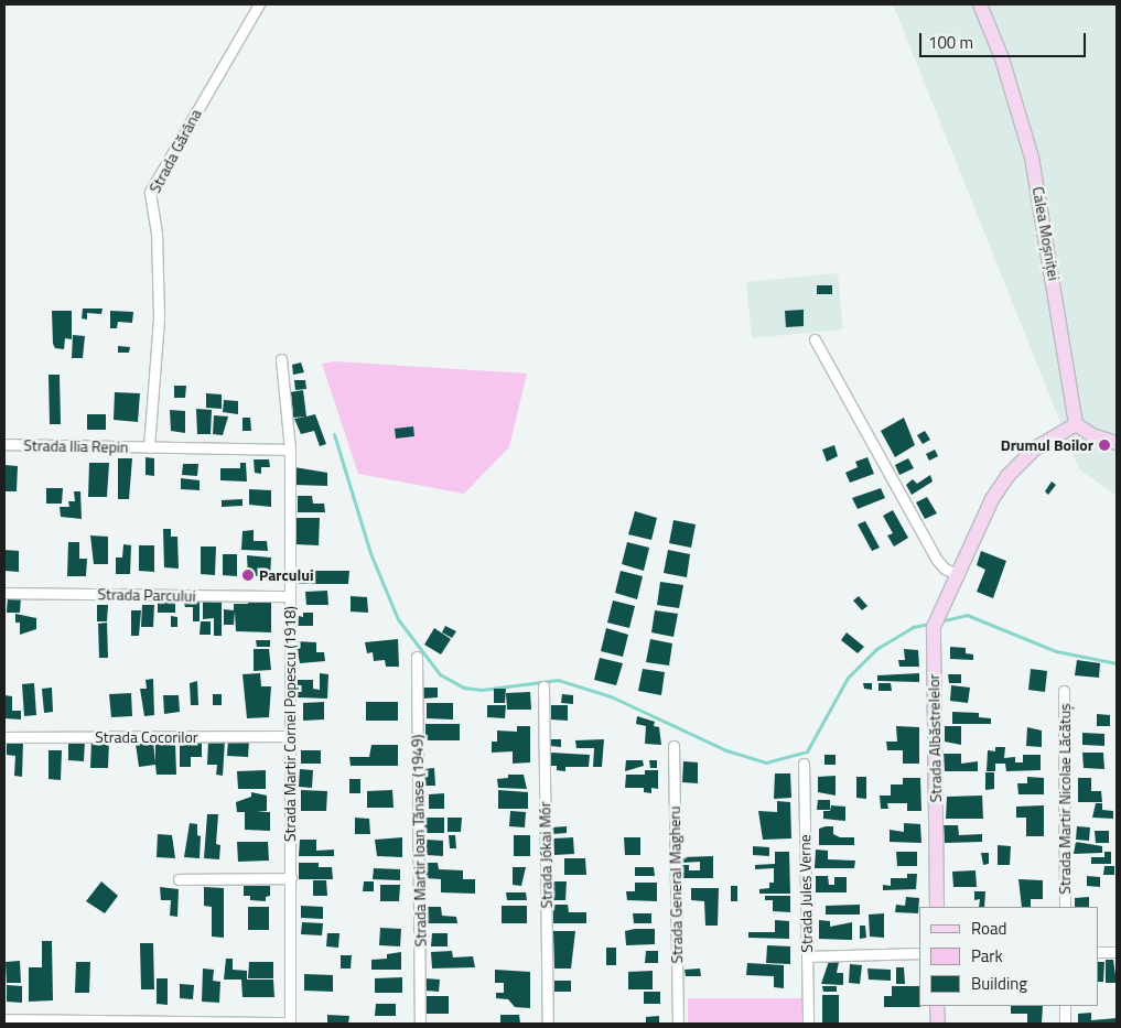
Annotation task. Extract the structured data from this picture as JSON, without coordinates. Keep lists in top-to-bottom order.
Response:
{
  "streets": {
    "street": [
      "Strada Gărâna",
      "Calea Moșniței",
      "Strada Ilia Repin",
      "Strada Parcului",
      "Strada Martir Cornel Popescu (1918)",
      "Strada Cocorilor",
      "Strada Albăstrelelor",
      "Strada Martir Nicolae Lăcătuș",
      "Strada Martir Ioan Tănase (1949)",
      "Strada Jókai Mór",
      "Strada General Magheru",
      "Strada Jules Verne"
    ]
  },
  "crossings": [
    ["Strada Gărâna", "Strada Ilia Repin"],
    ["Calea Moșniței", "Strada Albăstrelelor"],
    ["Strada Ilia Repin", "Strada Martir Cornel Popescu (1918)"],
    ["Strada Parcului", "Strada Martir Cornel Popescu (1918)"],
    ["Strada Martir Cornel Popescu (1918)", "Strada Cocorilor"]
  ],
  "places": ["Drumul Boilor", "Parcului"],
  "legend": ["Road", "Park", "Building"],
  "scale_bar": "100 m"
}
